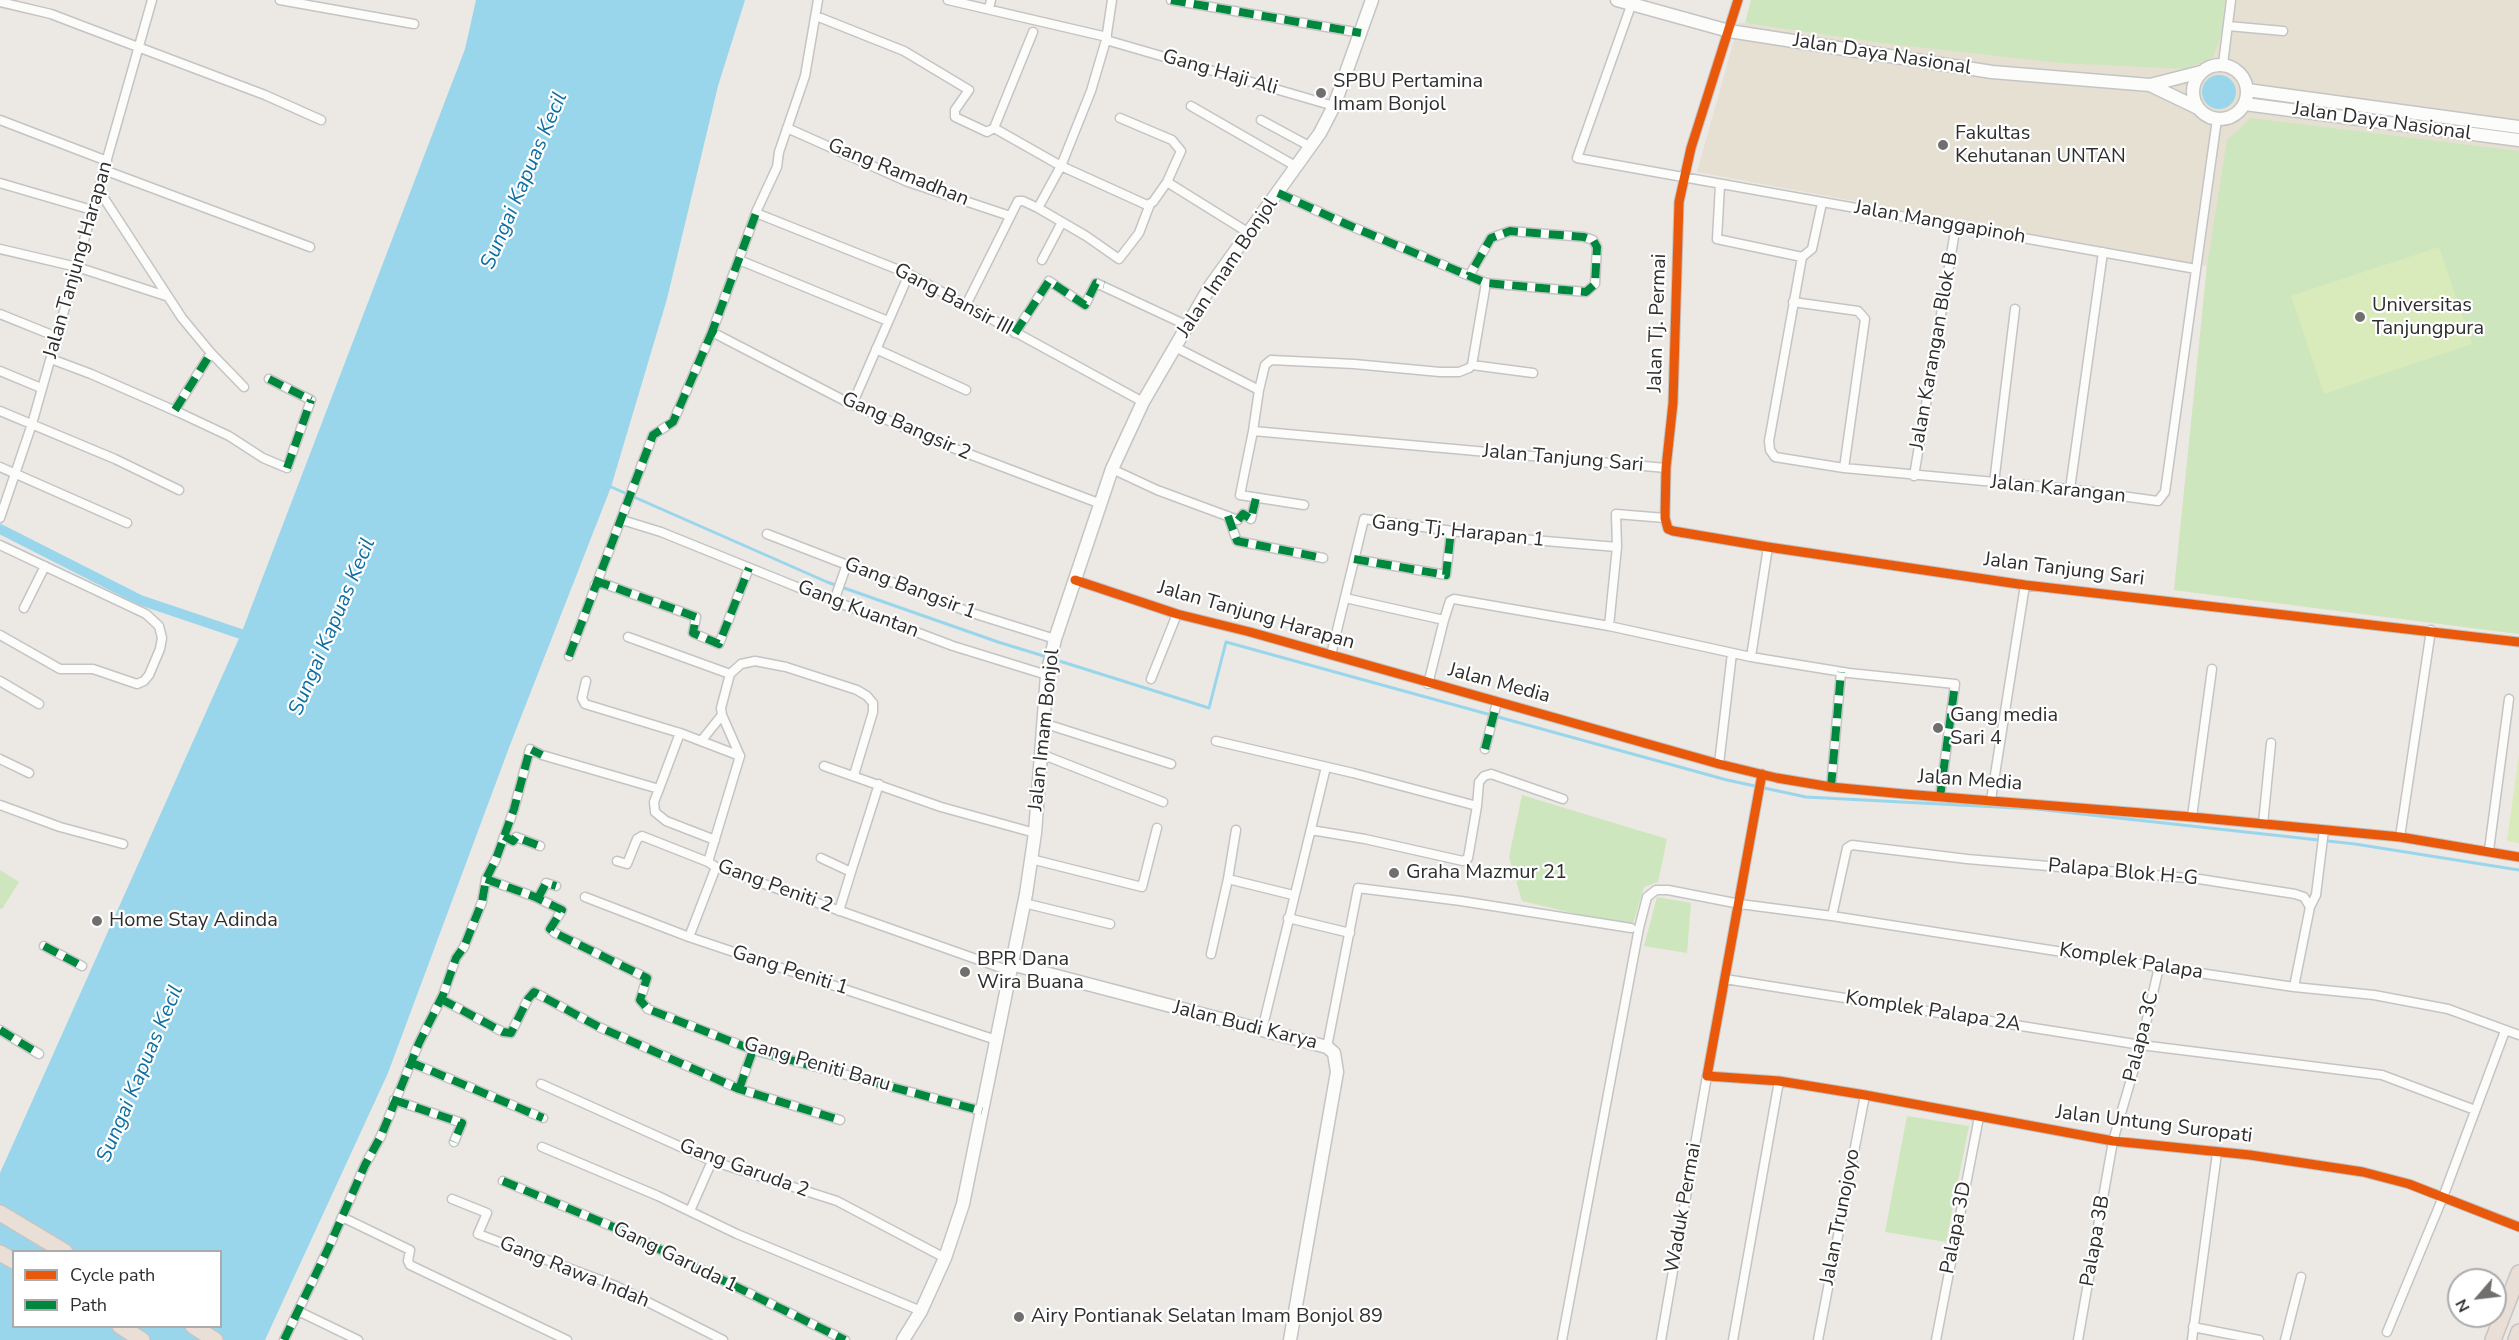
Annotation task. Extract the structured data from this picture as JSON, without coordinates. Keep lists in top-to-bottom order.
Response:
{
  "streets": {
    "street": [
      "Jalan Daya Nasional",
      "Gang Haji Ali",
      "Gang Ramadhan",
      "Jalan Manggapinoh",
      "Jalan Tanjung Harapan",
      "Jalan Imam Bonjol",
      "Gang Bansir III",
      "Jalan Tj. Permai",
      "Jalan Karangan Blok B",
      "Gang Bangsir 2",
      "Jalan Tanjung Sari",
      "Jalan Karangan",
      "Gang Tj. Harapan 1",
      "Gang Bangsir 1",
      "Gang Kuantan",
      "Jalan Media",
      "Palapa Blok H-G",
      "Gang Peniti 2",
      "Komplek Palapa",
      "Gang Peniti 1",
      "Komplek Palapa 2A",
      "Jalan Budi Karya",
      "Palapa 3C",
      "Gang Peniti Baru",
      "Jalan Untung Suropati",
      "Gang Garuda 2",
      "Waduk Permai",
      "Jalan Trunojoyo",
      "Palapa 3D",
      "Palapa 3B",
      "Gang Garuda 1",
      "Gang Rawa Indah"
    ]
  },
  "crossings": [
    ["Jalan Daya Nasional", "Jalan Manggapinoh"],
    ["Jalan Daya Nasional", "Jalan Tj. Permai"],
    ["Jalan Daya Nasional", "Jalan Karangan"],
    ["Gang Haji Ali", "Jalan Imam Bonjol"],
    ["Jalan Manggapinoh", "Jalan Tj. Permai"],
    ["Jalan Manggapinoh", "Jalan Karangan Blok B"],
    ["Jalan Manggapinoh", "Jalan Karangan"],
    ["Jalan Tanjung Harapan", "Jalan Imam Bonjol"],
    ["Jalan Tanjung Harapan", "Gang Tj. Harapan 1"],
    ["Jalan Tanjung Harapan", "Jalan Media"],
    ["Jalan Imam Bonjol", "Gang Bansir III"],
    ["Jalan Imam Bonjol", "Gang Bangsir 2"],
    ["Jalan Imam Bonjol", "Gang Bangsir 1"],
    ["Jalan Imam Bonjol", "Gang Kuantan"],
    ["Jalan Imam Bonjol", "Gang Peniti 2"],
    ["Jalan Imam Bonjol", "Gang Peniti 1"],
    ["Jalan Imam Bonjol", "Jalan Budi Karya"],
    ["Jalan Imam Bonjol", "Gang Peniti Baru"],
    ["Jalan Imam Bonjol", "Gang Garuda 2"],
    ["Jalan Tj. Permai", "Jalan Tanjung Sari"],
    ["Jalan Karangan Blok B", "Jalan Karangan"],
    ["Jalan Media", "Waduk Permai"],
    ["Palapa Blok H-G", "Komplek Palapa"],
    ["Gang Peniti 2", "Jalan Budi Karya"],
    ["Komplek Palapa", "Palapa 3C"],
    ["Komplek Palapa", "Waduk Permai"],
    ["Komplek Palapa 2A", "Palapa 3C"],
    ["Komplek Palapa 2A", "Waduk Permai"],
    ["Palapa 3C", "Jalan Untung Suropati"],
    ["Palapa 3C", "Palapa 3B"],
    ["Jalan Untung Suropati", "Waduk Permai"],
    ["Jalan Untung Suropati", "Jalan Trunojoyo"],
    ["Jalan Untung Suropati", "Palapa 3D"],
    ["Jalan Untung Suropati", "Palapa 3B"]
  ],
  "water": ["Sungai Kapuas Kecil"],
  "places": [
    "SPBU Pertamina Imam Bonjol",
    "Fakultas Kehutanan UNTAN",
    "Universitas Tanjungpura",
    "Gang media Sari 4",
    "Graha Mazmur 21",
    "Home Stay Adinda",
    "BPR Dana Wira Buana",
    "Airy Pontianak Selatan Imam Bonjol 89"
  ],
  "legend": ["Cycle path", "Path"],
  "north": "bottom left"
}
